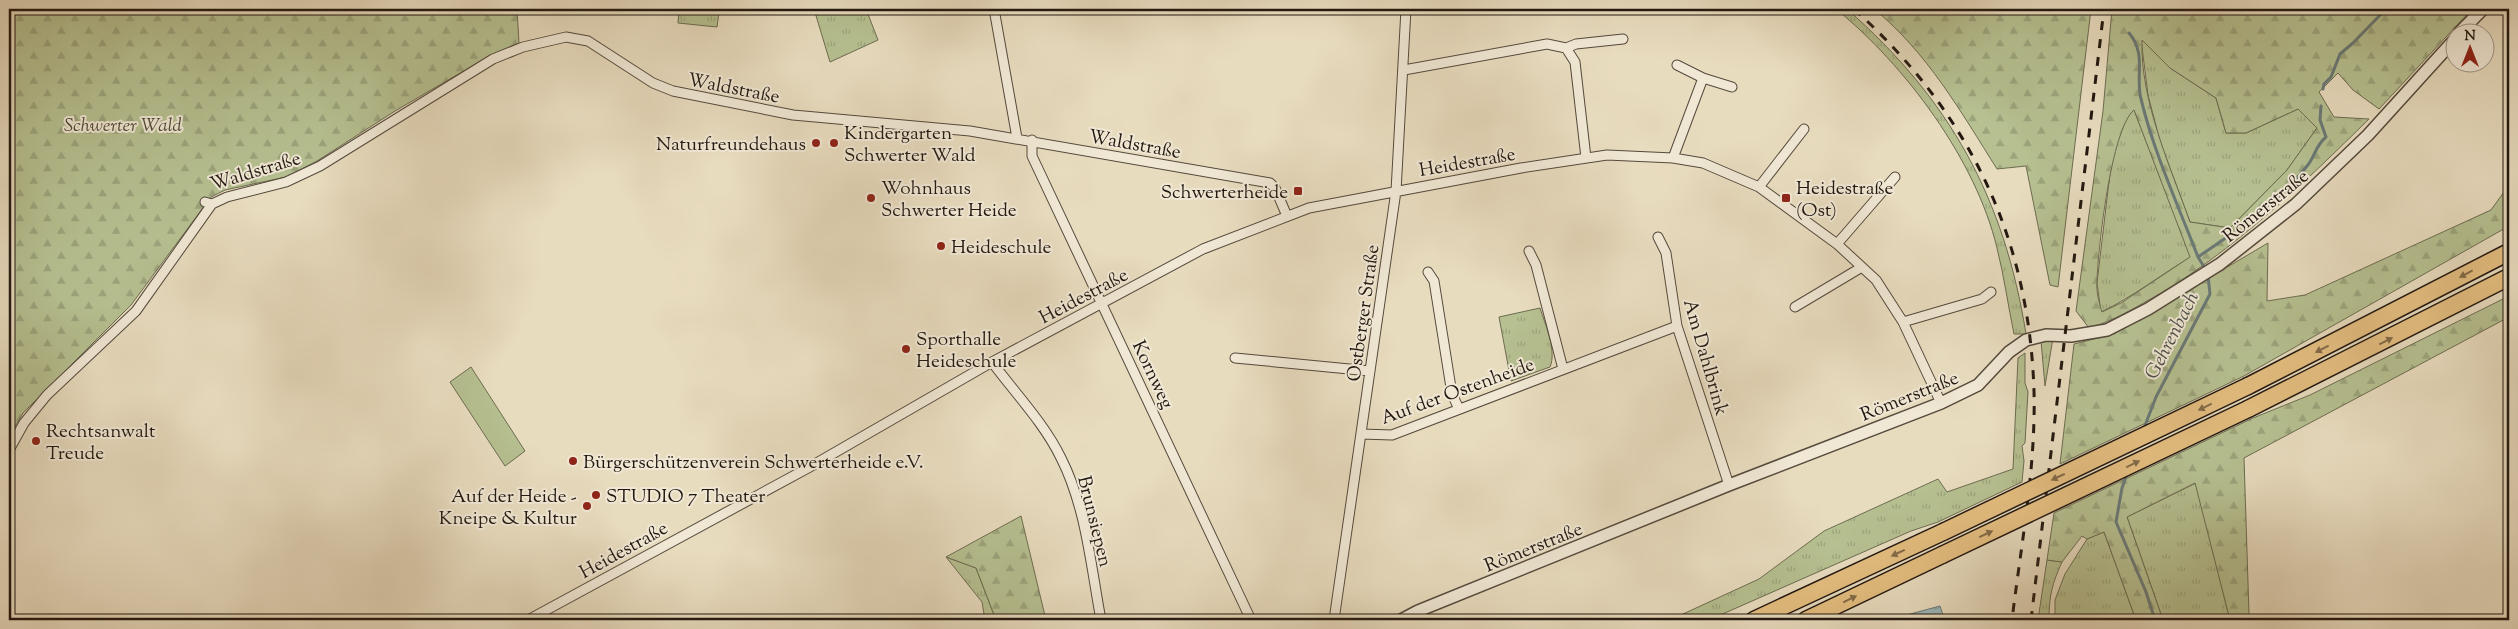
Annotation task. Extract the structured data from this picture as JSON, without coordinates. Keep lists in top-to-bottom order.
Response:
{
  "streets": {
    "street": [
      "Waldstraße",
      "Heidestraße",
      "Römerstraße",
      "Ostberger Straße",
      "Am Dahlbrink",
      "Kornweg",
      "Auf der Ostenheide",
      "Brunsiepen"
    ]
  },
  "crossings": [
    ["Waldstraße", "Heidestraße"],
    ["Waldstraße", "Kornweg"],
    ["Heidestraße", "Römerstraße"],
    ["Heidestraße", "Ostberger Straße"],
    ["Heidestraße", "Kornweg"],
    ["Heidestraße", "Brunsiepen"],
    ["Römerstraße", "Am Dahlbrink"],
    ["Ostberger Straße", "Auf der Ostenheide"],
    ["Am Dahlbrink", "Auf der Ostenheide"]
  ],
  "water": ["Gehrenbach"],
  "parks": ["Schwerter Wald"],
  "places": {
    "other": [
      "Naturfreundehaus",
      "Kindergarten Schwerter Wald",
      "Wohnhaus Schwerter Heide",
      "Heideschule",
      "Sporthalle Heideschule",
      "Rechtsanwalt Treude",
      "Bürgerschützenverein Schwerterheide e.V.",
      "STUDIO 7 Theater",
      "Auf der Heide - Kneipe & Kultur"
    ],
    "transit": ["Schwerterheide", "Heidestraße (Ost)"]
  },
  "north": "top"
}
